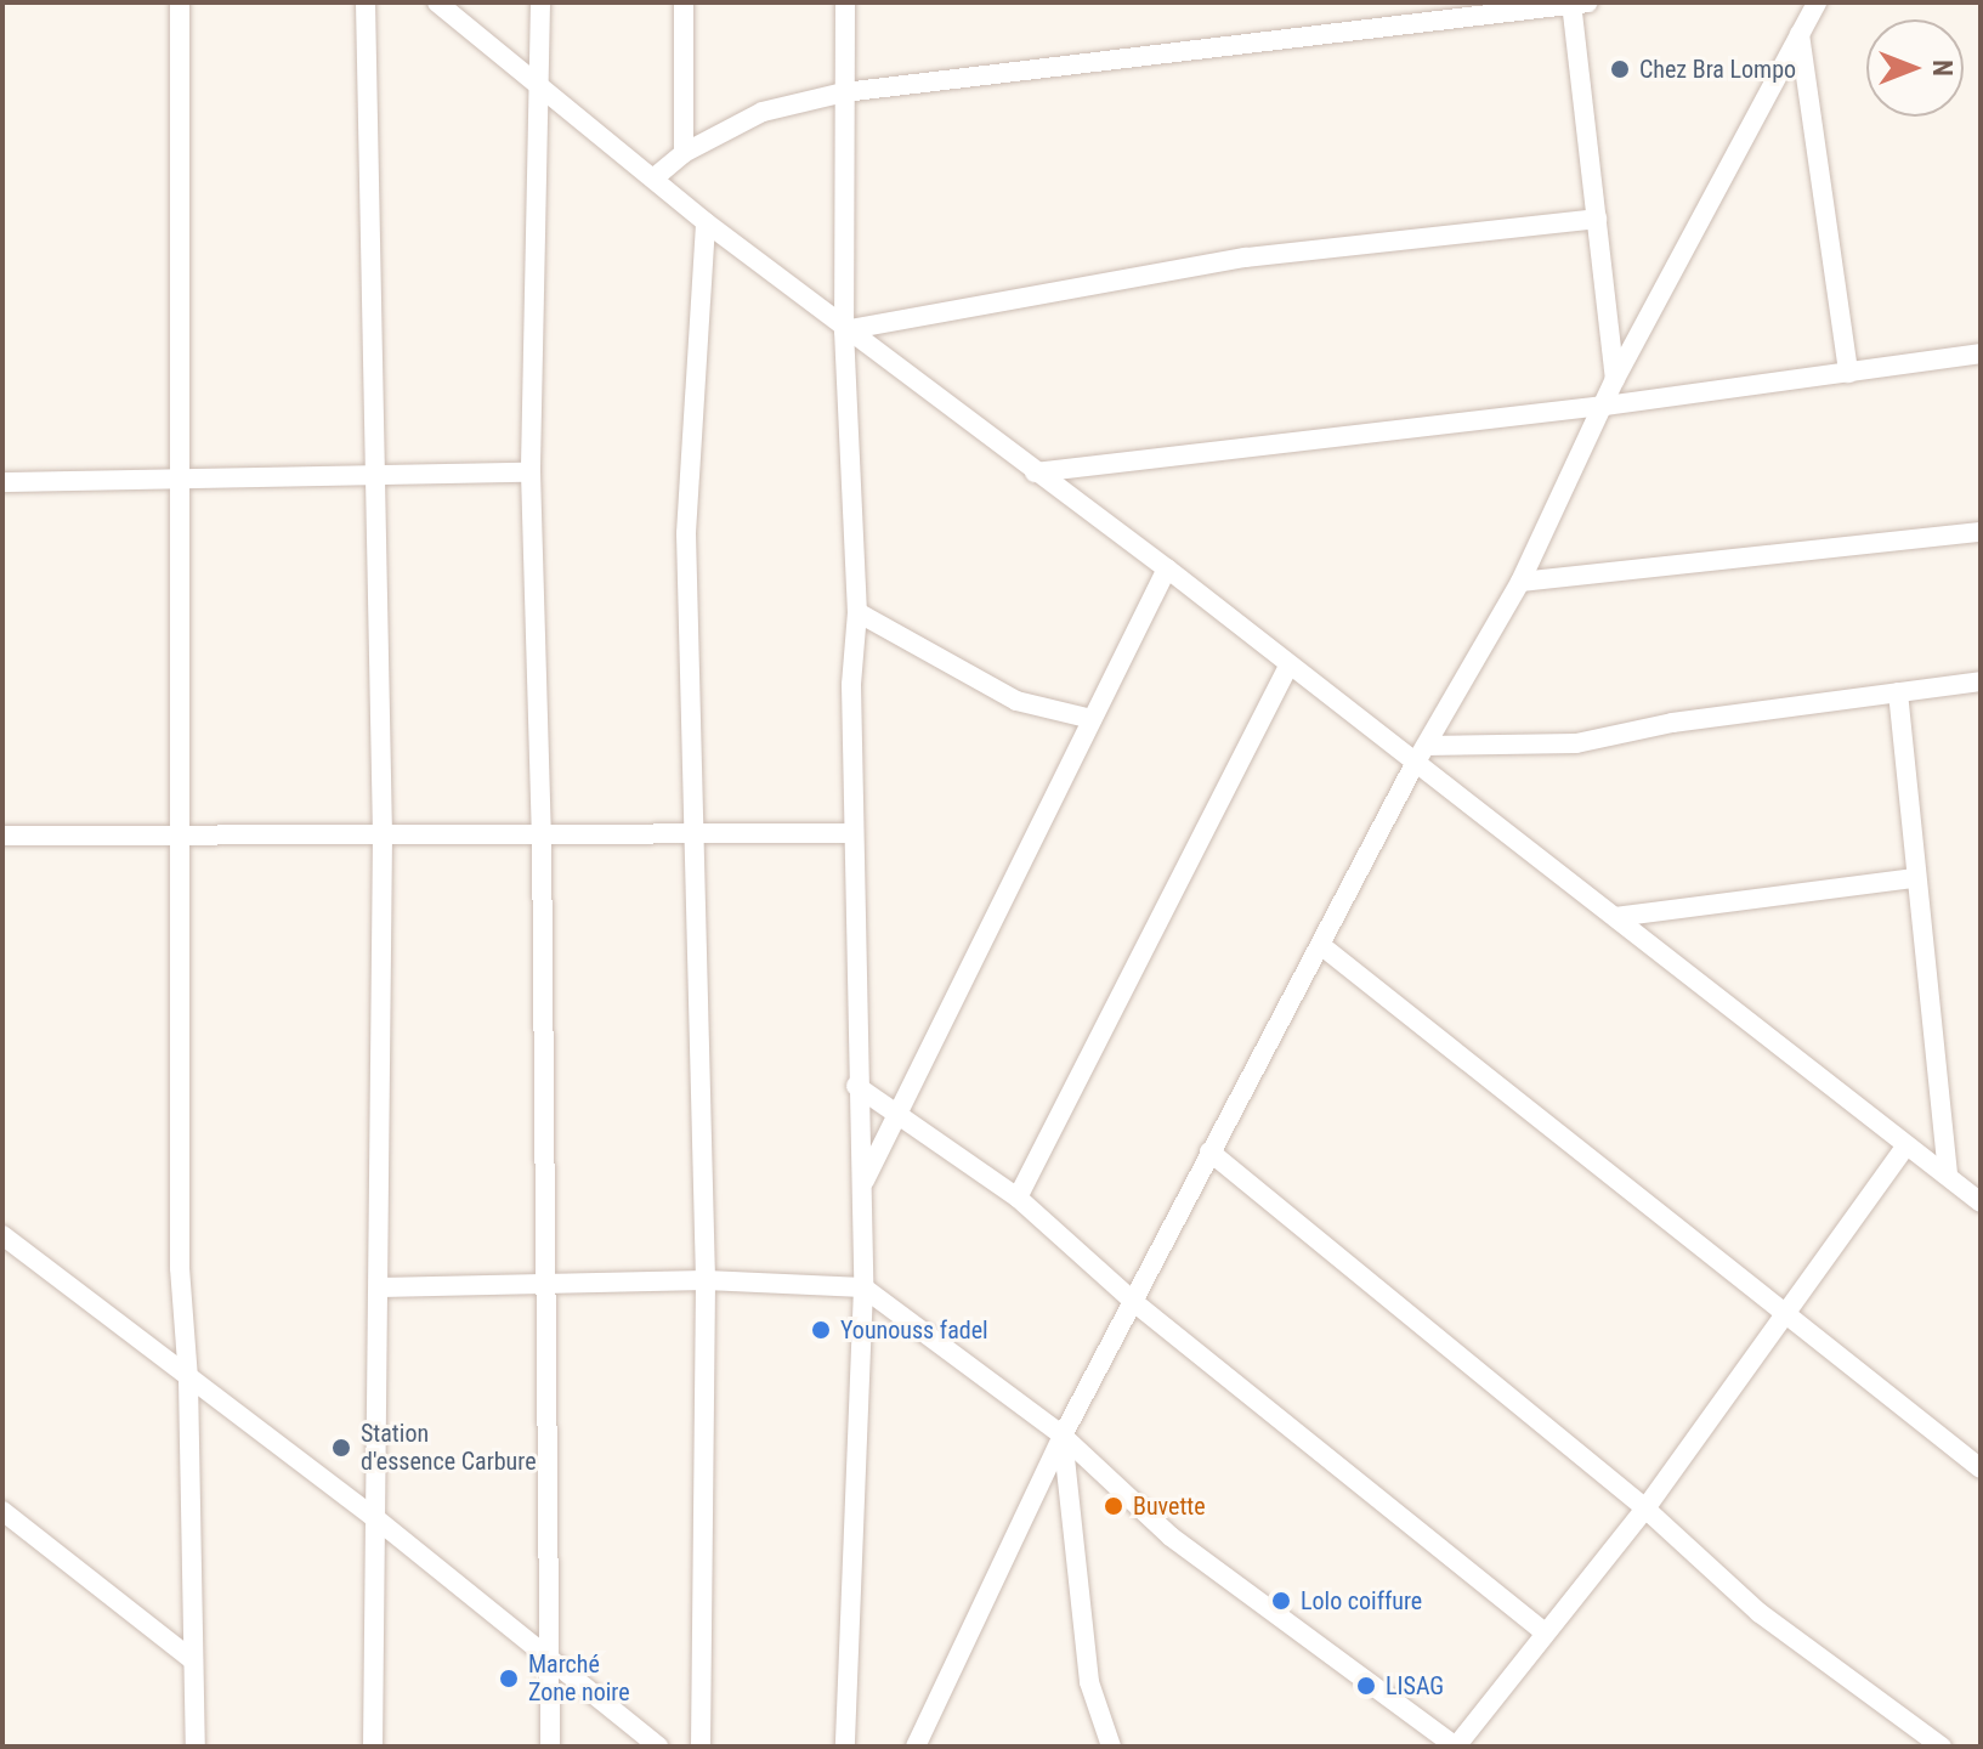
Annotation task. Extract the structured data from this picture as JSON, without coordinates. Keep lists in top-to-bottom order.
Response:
{
  "places": [
    "Chez Bra Lompo",
    "Younouss fadel",
    "Station d'essence Carbure",
    "Buvette",
    "Lolo coiffure",
    "Marché Zone noire",
    "LISAG"
  ],
  "north": "right"
}
